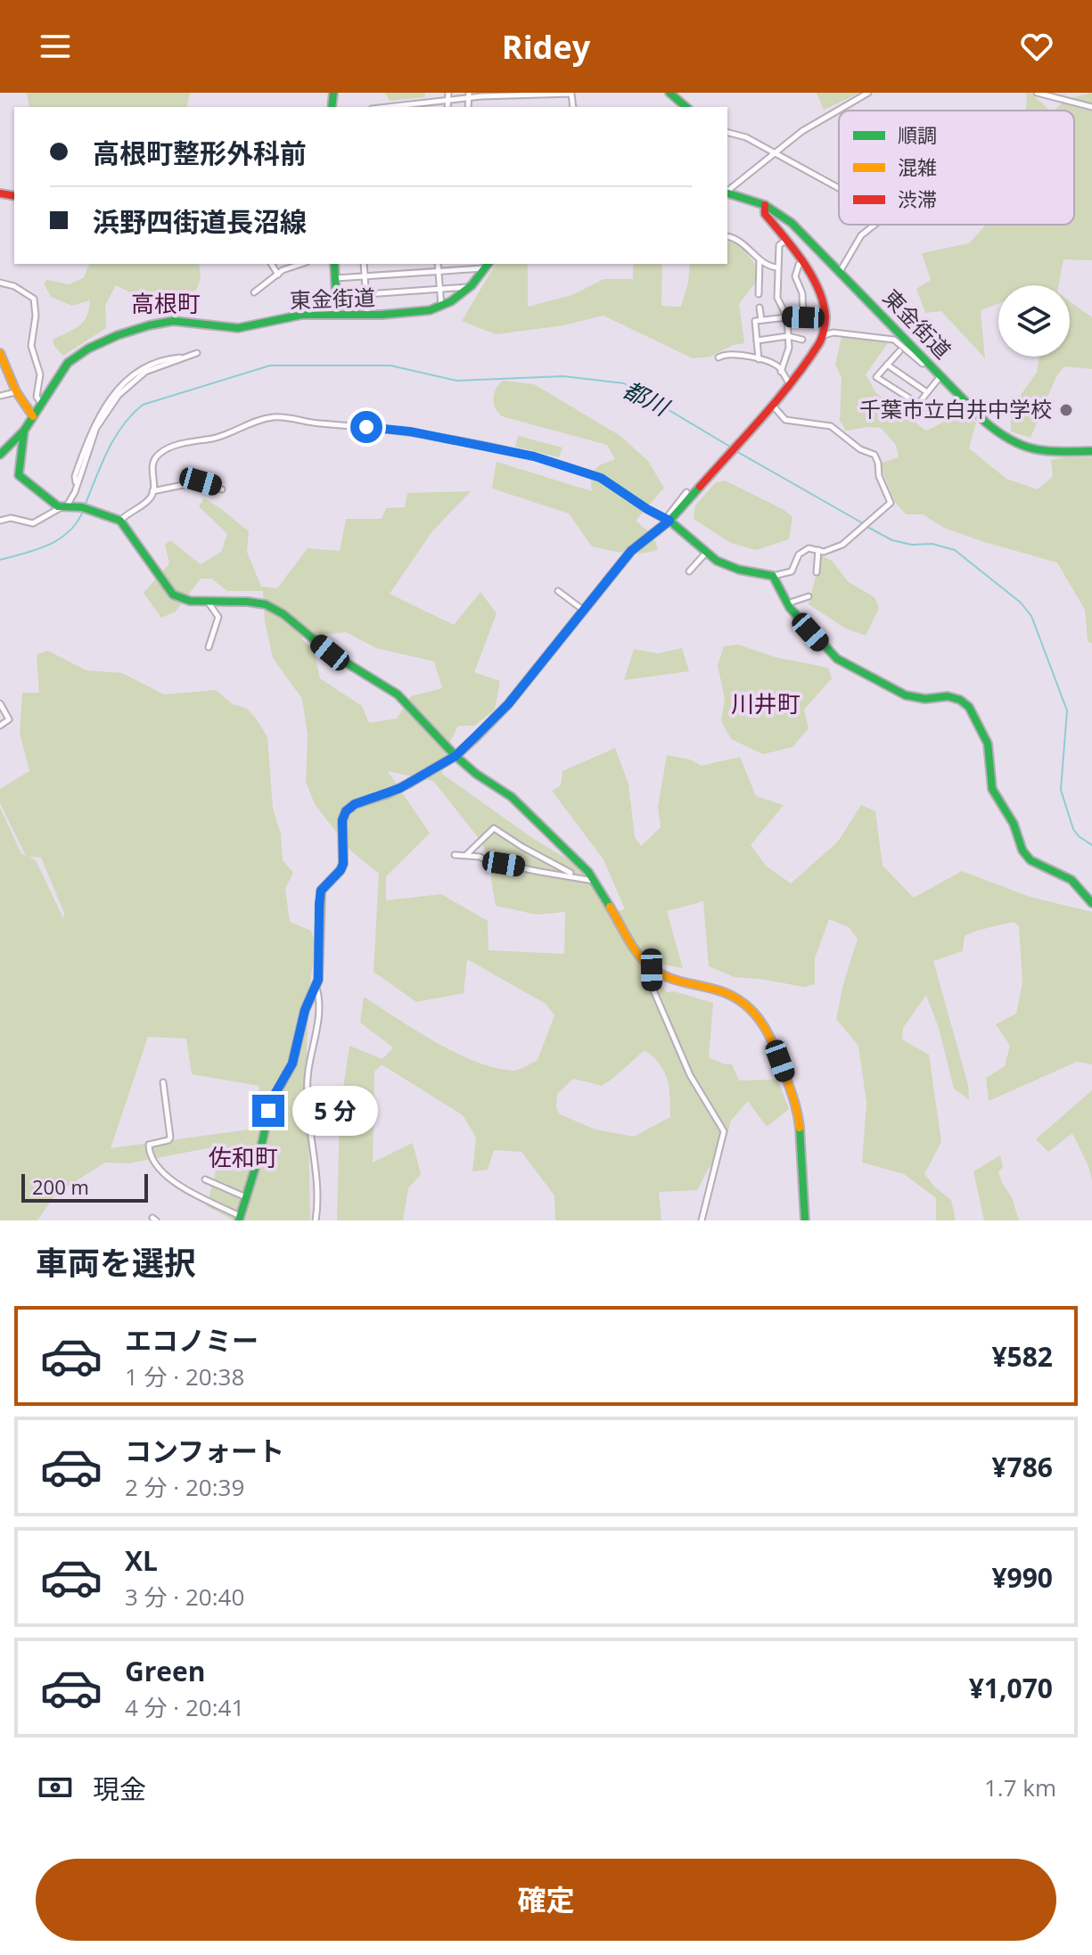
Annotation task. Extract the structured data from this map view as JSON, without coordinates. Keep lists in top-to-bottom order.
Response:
{
  "streets": {
    "main road": ["東金街道"]
  },
  "districts": ["高根町", "川井町", "佐和町"],
  "water": ["都川"],
  "places": ["千葉市立白井中学校"],
  "legend": ["順調", "混雑", "渋滞"],
  "scale_bar": "200 m",
  "page": {
    "header": "Ridey",
    "banner": ["高根町整形外科前", "浜野四街道長沼線"],
    "bubble": "5 分",
    "scale": "200 m",
    "heading": "車両を選択",
    "list": [
      {
        "name": "エコノミー",
        "note": "1 分 · 20:38",
        "value": "¥582"
      },
      {
        "name": "コンフォート",
        "note": "2 分 · 20:39",
        "value": "¥786"
      },
      {
        "name": "XL",
        "note": "3 分 · 20:40",
        "value": "¥990"
      },
      {
        "name": "Green",
        "note": "4 分 · 20:41",
        "value": "¥1,070"
      }
    ],
    "pay": ["現金", "1.7 km"],
    "buttons": "確定"
  }
}
